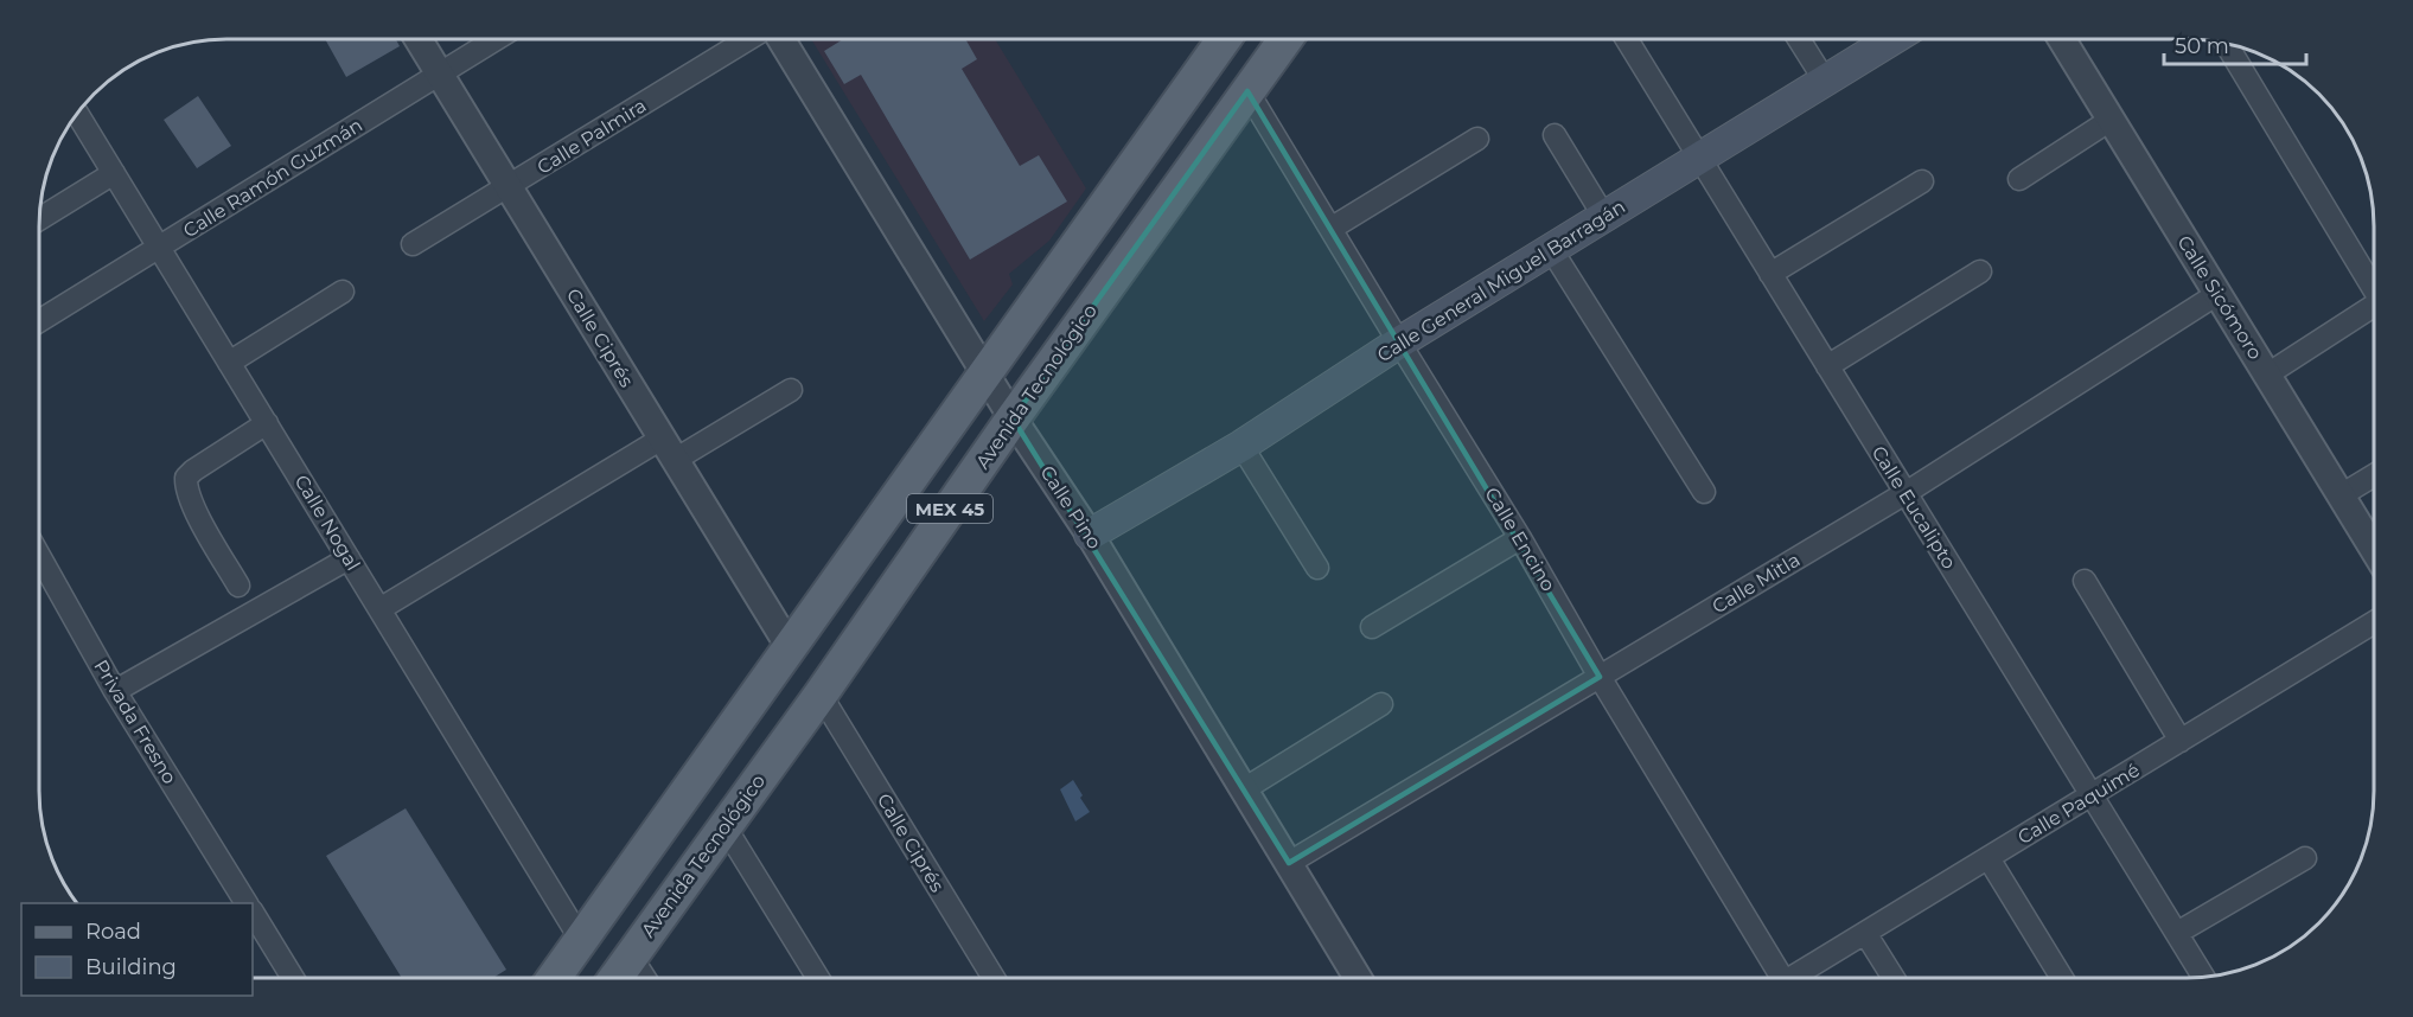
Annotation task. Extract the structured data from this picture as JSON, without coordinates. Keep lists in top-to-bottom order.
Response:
{
  "streets": {
    "main road": ["Calle General Miguel Barragán", "Avenida Tecnológico", "MEX 45"],
    "street": [
      "Calle Palmira",
      "Calle Ramón Guzmán",
      "Calle Sicómoro",
      "Calle Ciprés",
      "Calle Pino",
      "Calle Eucalipto",
      "Calle Nogal",
      "Calle Encino",
      "Calle Mitla",
      "Privada Fresno",
      "Calle Paquimé"
    ]
  },
  "crossings": [
    ["Calle Palmira", "Calle Ciprés"],
    ["Calle Ramón Guzmán", "Calle Ciprés"],
    ["Calle Ramón Guzmán", "Calle Nogal"],
    ["Calle General Miguel Barragán", "Calle Pino"],
    ["Calle General Miguel Barragán", "Calle Eucalipto"],
    ["Calle General Miguel Barragán", "Calle Encino"],
    ["Calle Sicómoro", "Calle Mitla"],
    ["Calle Ciprés", "Avenida Tecnológico"],
    ["Calle Ciprés", "MEX 45"],
    ["Avenida Tecnológico", "Calle Pino"],
    ["Avenida Tecnológico", "Calle Encino"],
    ["Calle Pino", "MEX 45"],
    ["Calle Pino", "Calle Mitla"],
    ["Calle Eucalipto", "Calle Mitla"],
    ["Calle Eucalipto", "Calle Paquimé"],
    ["MEX 45", "Calle Nogal"],
    ["Calle Encino", "Calle Mitla"]
  ],
  "legend": ["Road", "Building"],
  "scale_bar": "50 m"
}
